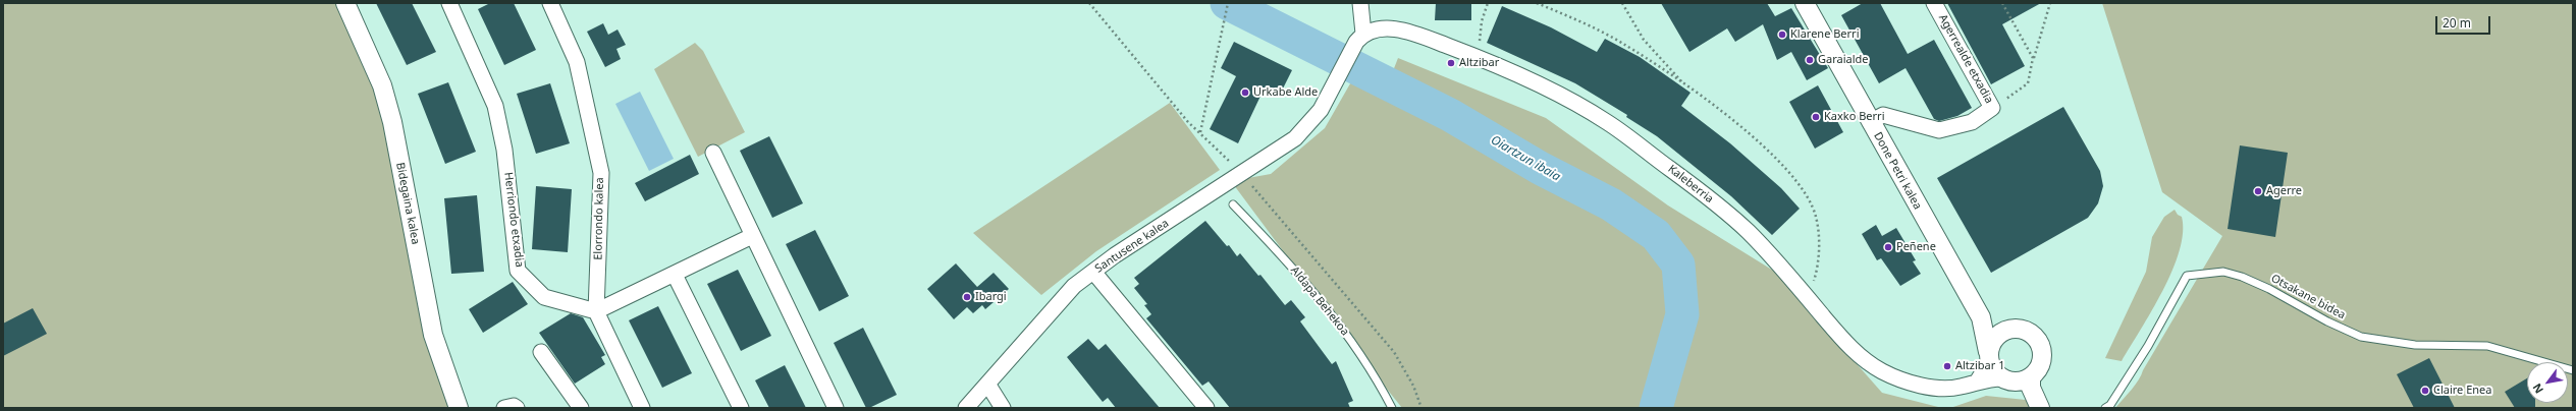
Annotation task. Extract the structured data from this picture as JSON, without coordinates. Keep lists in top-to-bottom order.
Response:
{
  "streets": {
    "street": [
      "Agerrealde etxadia",
      "Done Petri kalea",
      "Kaleberria",
      "Bidegaina kalea",
      "Elorrondo kalea",
      "Herriondo etxadia",
      "Santusene kalea"
    ],
    "lane": ["Otsakane bidea", "Aldapa Behekoa"]
  },
  "crossings": [
    ["Agerrealde etxadia", "Done Petri kalea"],
    ["Done Petri kalea", "Kaleberria"],
    ["Kaleberria", "Santusene kalea"],
    ["Elorrondo kalea", "Herriondo etxadia"]
  ],
  "water": ["Oiartzun ibaia"],
  "places": [
    "Klarene Berri",
    "Garaialde",
    "Altzibar",
    "Urkabe Alde",
    "Kaxko Berri",
    "Agerre",
    "Peñene",
    "Ibargi",
    "Altzibar 1",
    "Claire Enea"
  ],
  "scale_bar": "20 m",
  "north": "bottom left"
}
